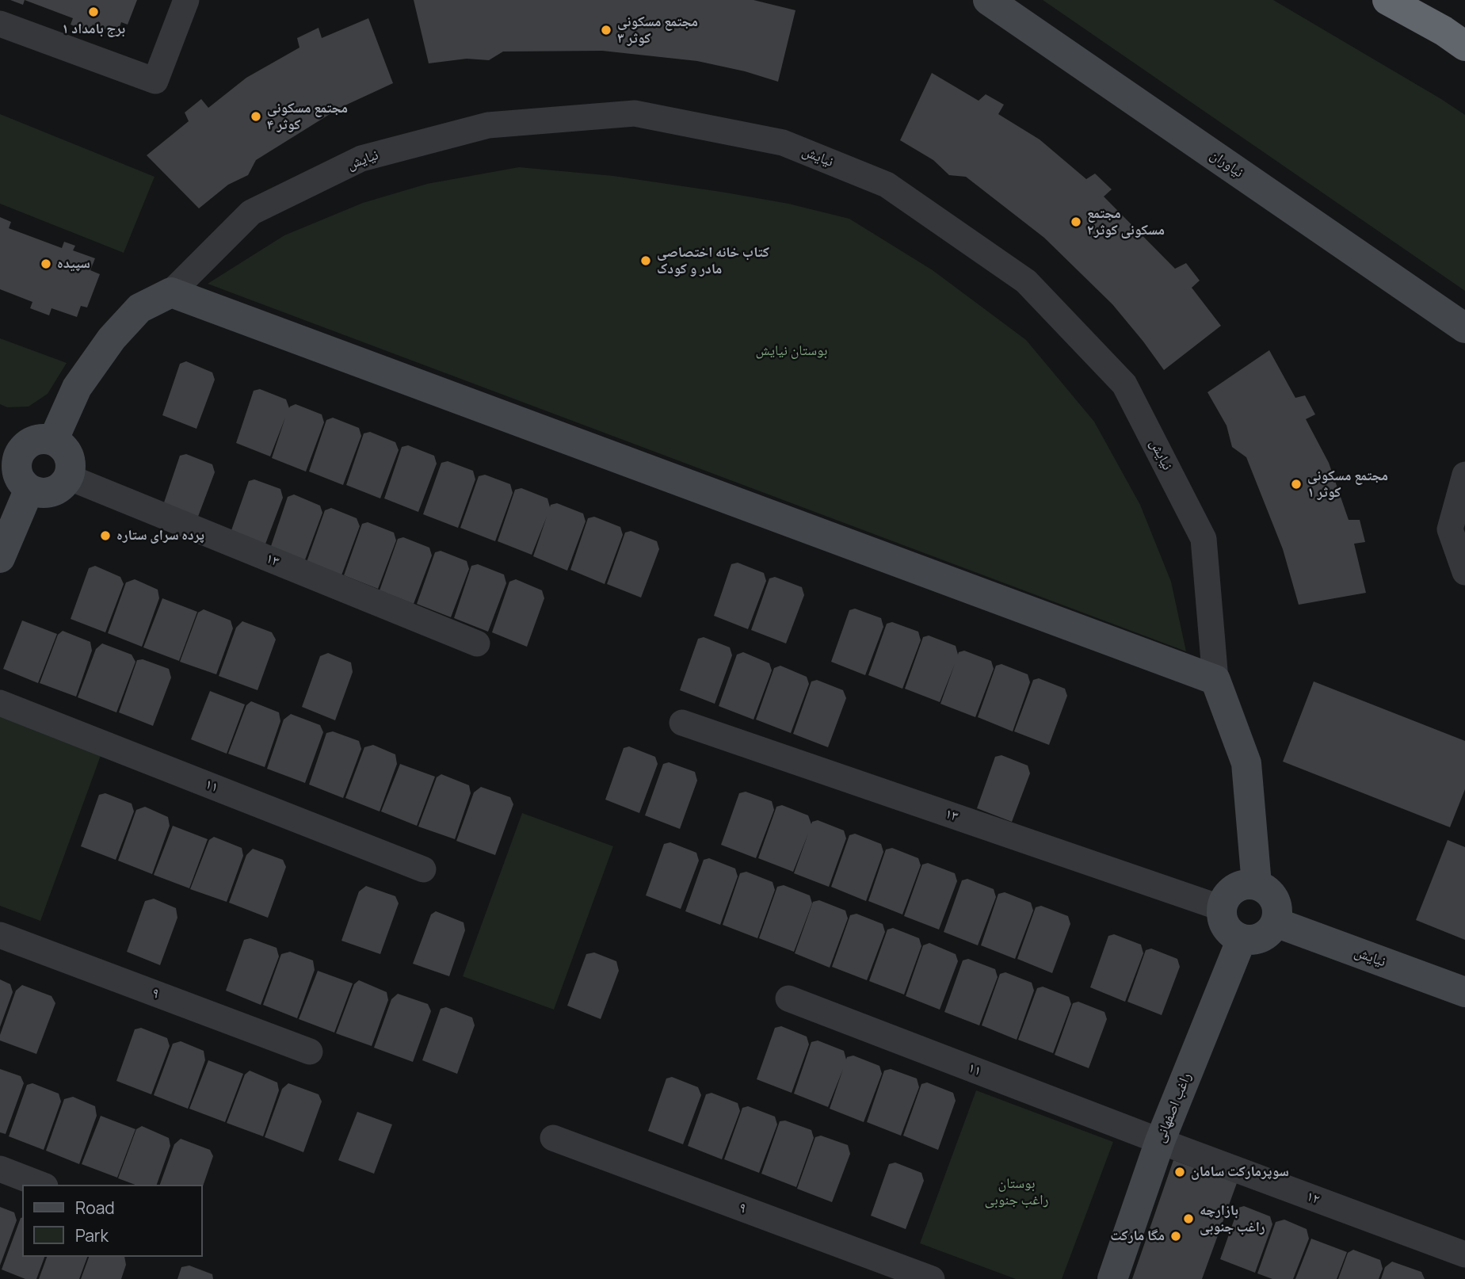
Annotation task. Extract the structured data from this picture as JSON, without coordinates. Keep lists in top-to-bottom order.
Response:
{
  "streets": {
    "street": [
      "نیایش",
      "نیاوران",
      "۱۳",
      "۱۱",
      "۹",
      "راغب اصفهانی",
      "۱۲"
    ]
  },
  "crossings": [
    ["نیایش", "۱۳"],
    ["نیایش", "راغب اصفهانی"],
    ["۱۳", "راغب اصفهانی"],
    ["۱۱", "راغب اصفهانی"],
    ["۱۱", "۱۲"],
    ["راغب اصفهانی", "۱۲"]
  ],
  "parks": ["بوستان نیایش", "بوستان راغب جنوبی"],
  "places": [
    "برج بامداد ۱",
    "مجتمع مسکونی کوثر ۳",
    "مجتمع مسکونی کوثر ۴",
    "مجتمع مسکونی کوثر۲",
    "کتاب خانه اختصاصی مادر و کودک",
    "سپیده",
    "مجتمع مسکونی کوثر ۱",
    "پرده سرای ستاره",
    "سوپرمارکت سامان",
    "بازارچه راغب جنوبی",
    "مگا مارکت"
  ],
  "legend": ["Road", "Park"]
}
